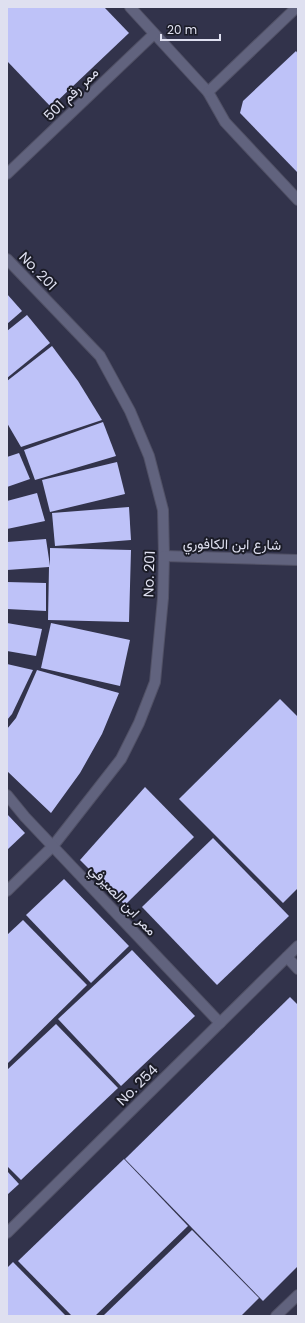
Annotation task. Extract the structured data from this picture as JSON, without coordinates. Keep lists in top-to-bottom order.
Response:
{
  "streets": {
    "street": [
      "ممر رقم 501",
      "No. 201",
      "شارع ابن الكافوري",
      "ممر ابن الصيرفي",
      "No. 254"
    ]
  },
  "crossings": [
    ["No. 201", "شارع ابن الكافوري"],
    ["No. 201", "ممر ابن الصيرفي"],
    ["ممر ابن الصيرفي", "No. 254"]
  ],
  "scale_bar": "20 m"
}
